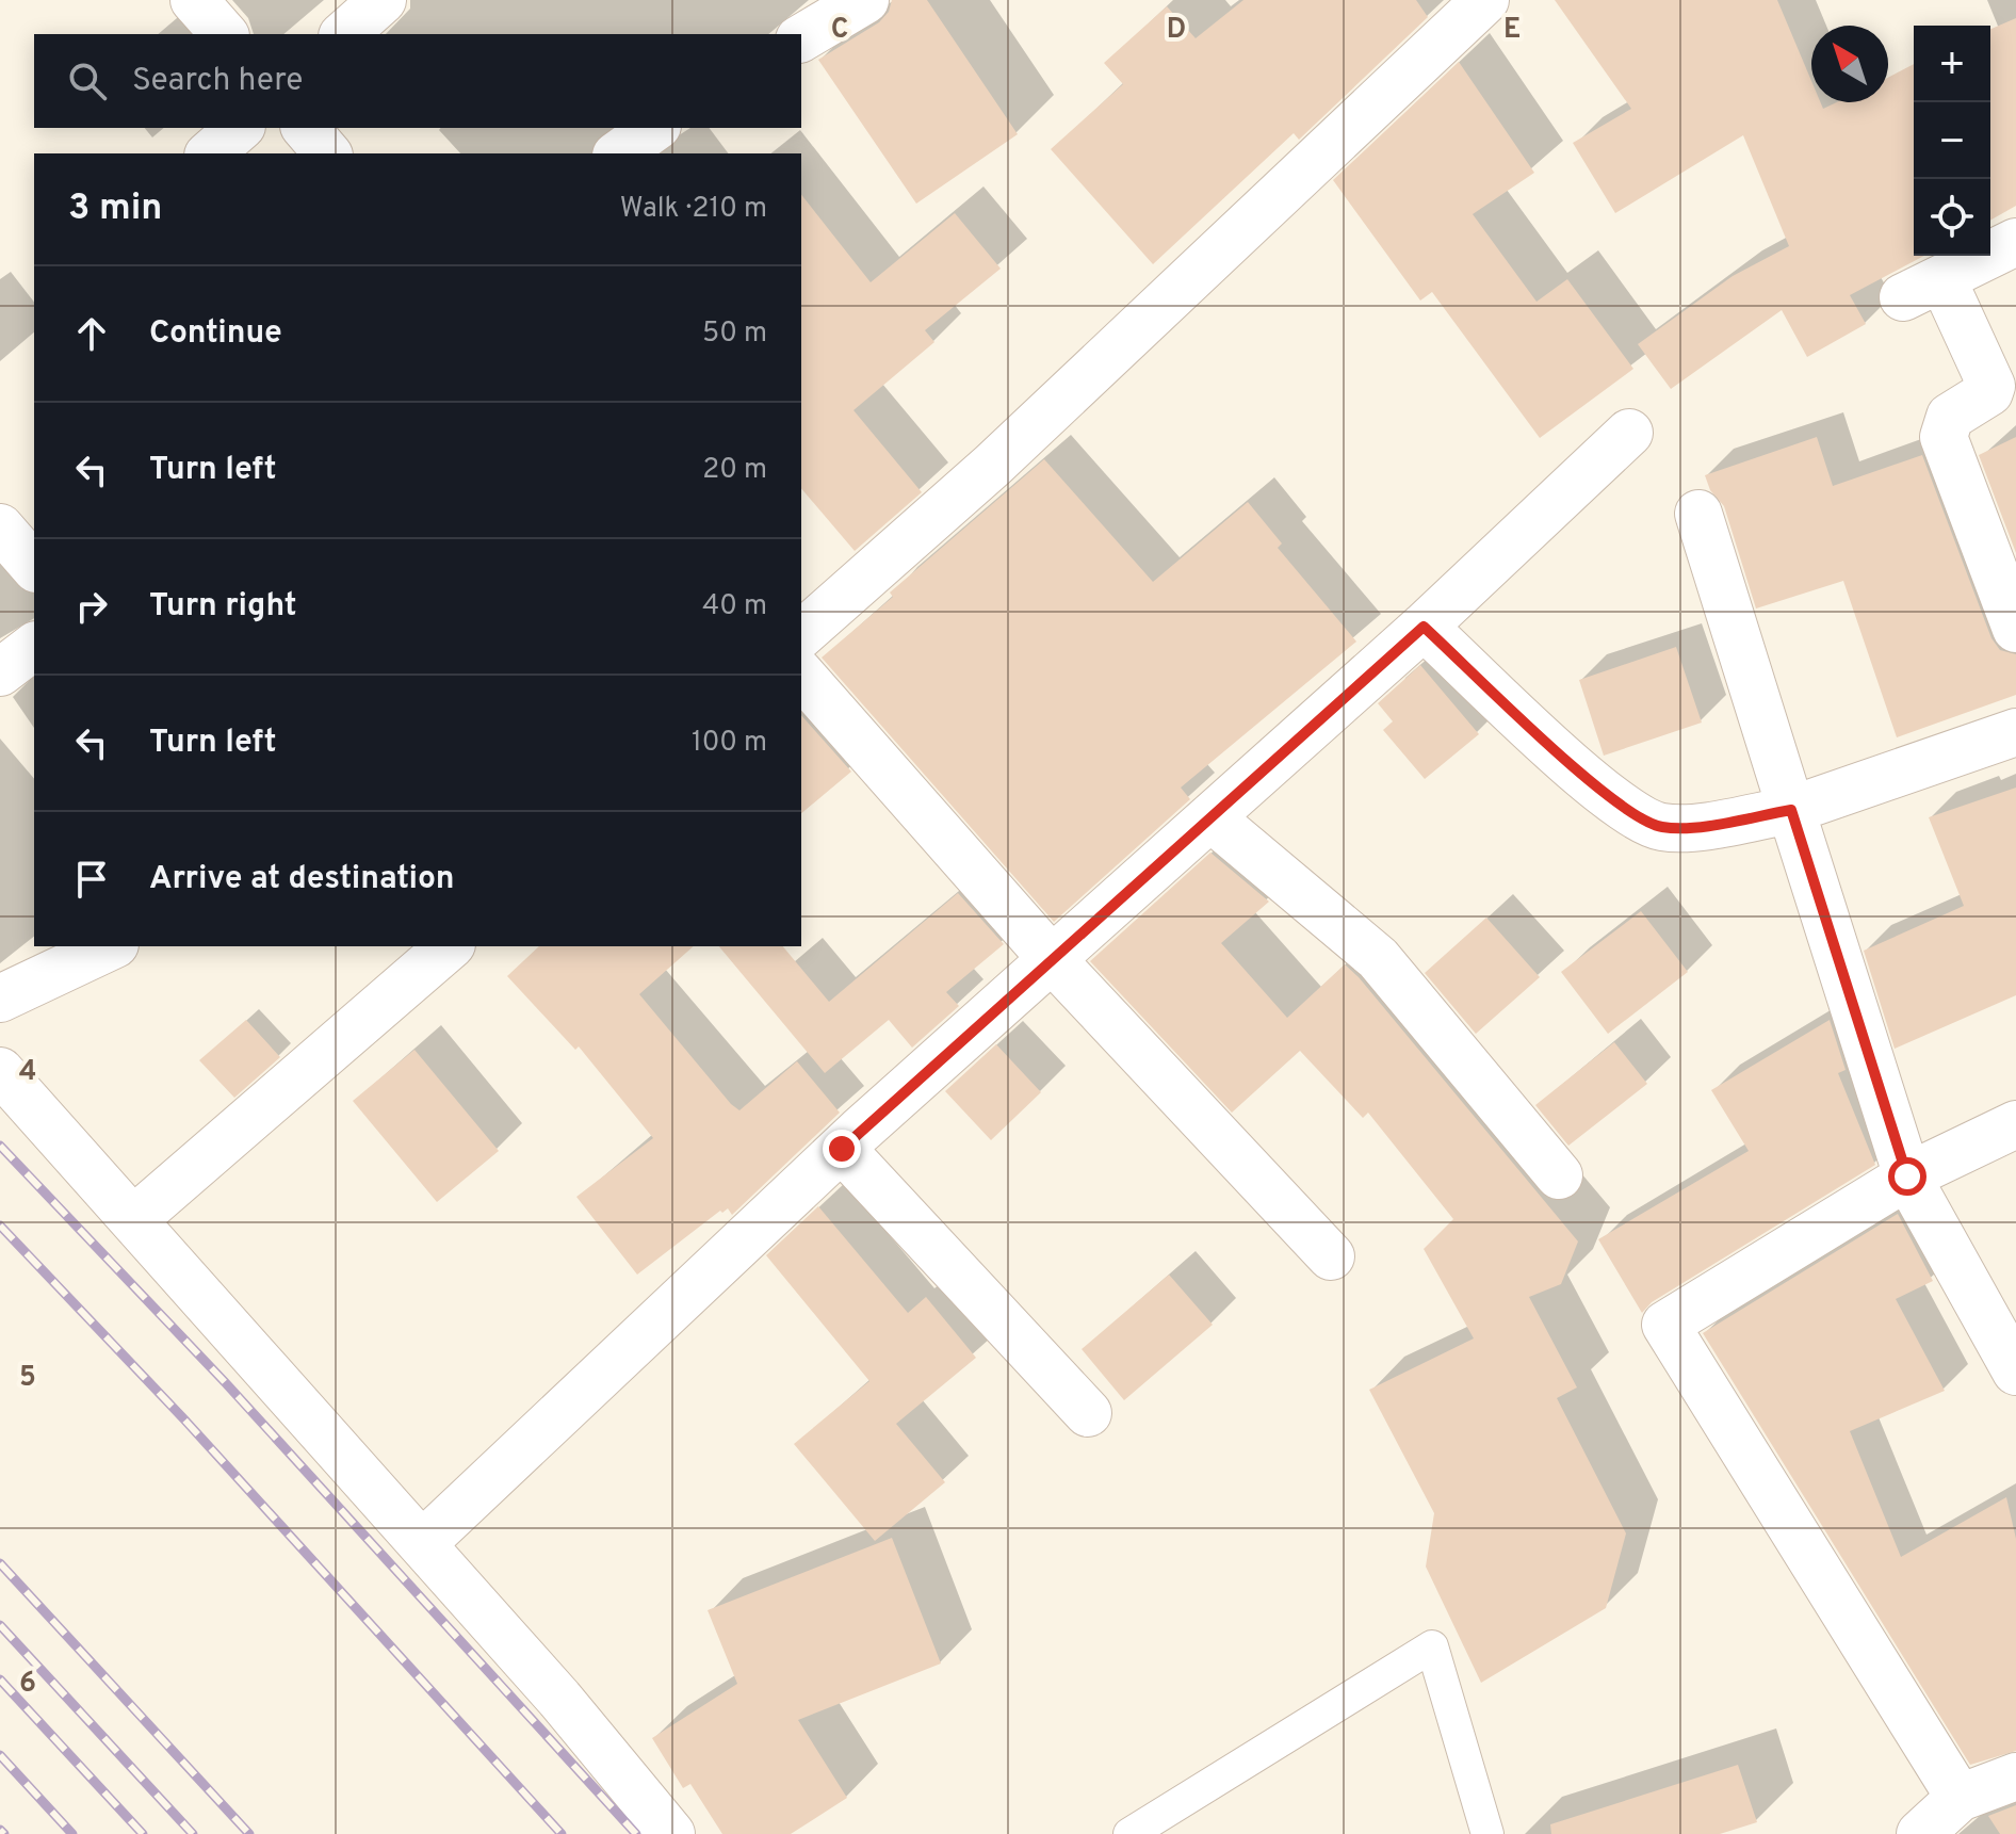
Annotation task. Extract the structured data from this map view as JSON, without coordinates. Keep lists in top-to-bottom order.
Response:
{
  "north": "top left",
  "page": {
    "map_buttons": ["+", "−"],
    "search": "Search here",
    "heading": ["3 min", "Walk · 210 m"],
    "list": [
      ["Continue", "50 m"],
      ["Turn left", "20 m"],
      ["Turn right", "40 m"],
      ["Turn left", "100 m"],
      "Arrive at destination"
    ]
  },
  "grid": {
    "columns": ["C", "D", "E"],
    "rows": ["4", "5", "6"]
  }
}
